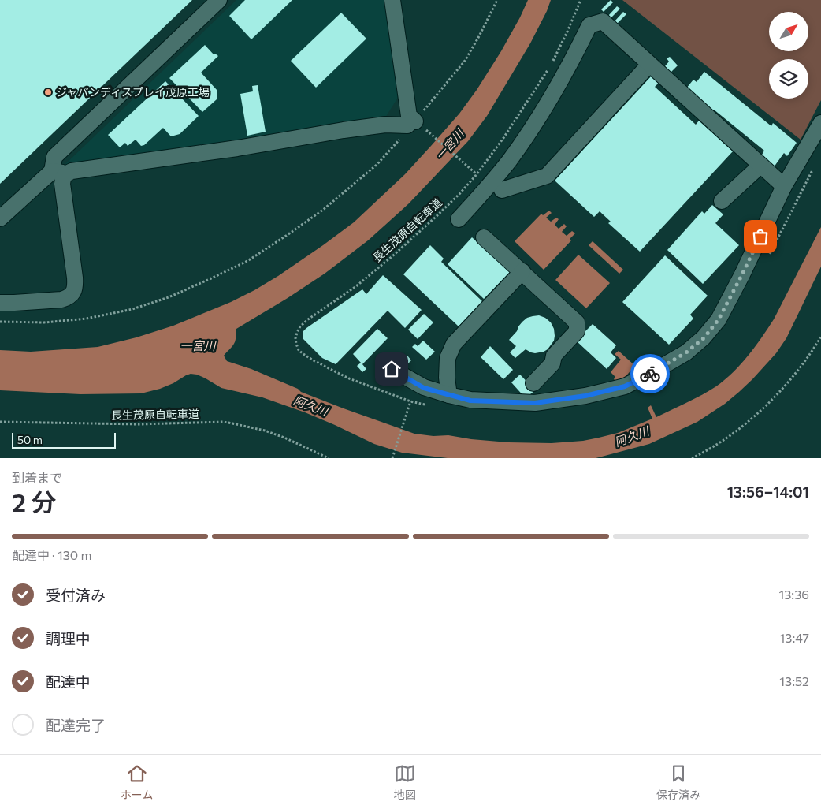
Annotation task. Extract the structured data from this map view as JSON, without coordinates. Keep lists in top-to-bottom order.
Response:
{
  "streets": {
    "path": ["長生茂原自転車道"]
  },
  "water": ["一宮川", "阿久川"],
  "places": ["ジャパンディスプレイ茂原工場"],
  "scale_bar": "50 m",
  "north": "top right",
  "page": {
    "scale": "50 m",
    "heading": ["2 分", "到着まで", "13:56–14:01"],
    "bar": "配達中 · 130 m",
    "list": [
      ["受付済み", "13:36"],
      ["調理中", "13:47"],
      ["配達中", "13:52"],
      "配達完了"
    ],
    "tabs": ["ホーム", "地図", "保存済み"]
  }
}
